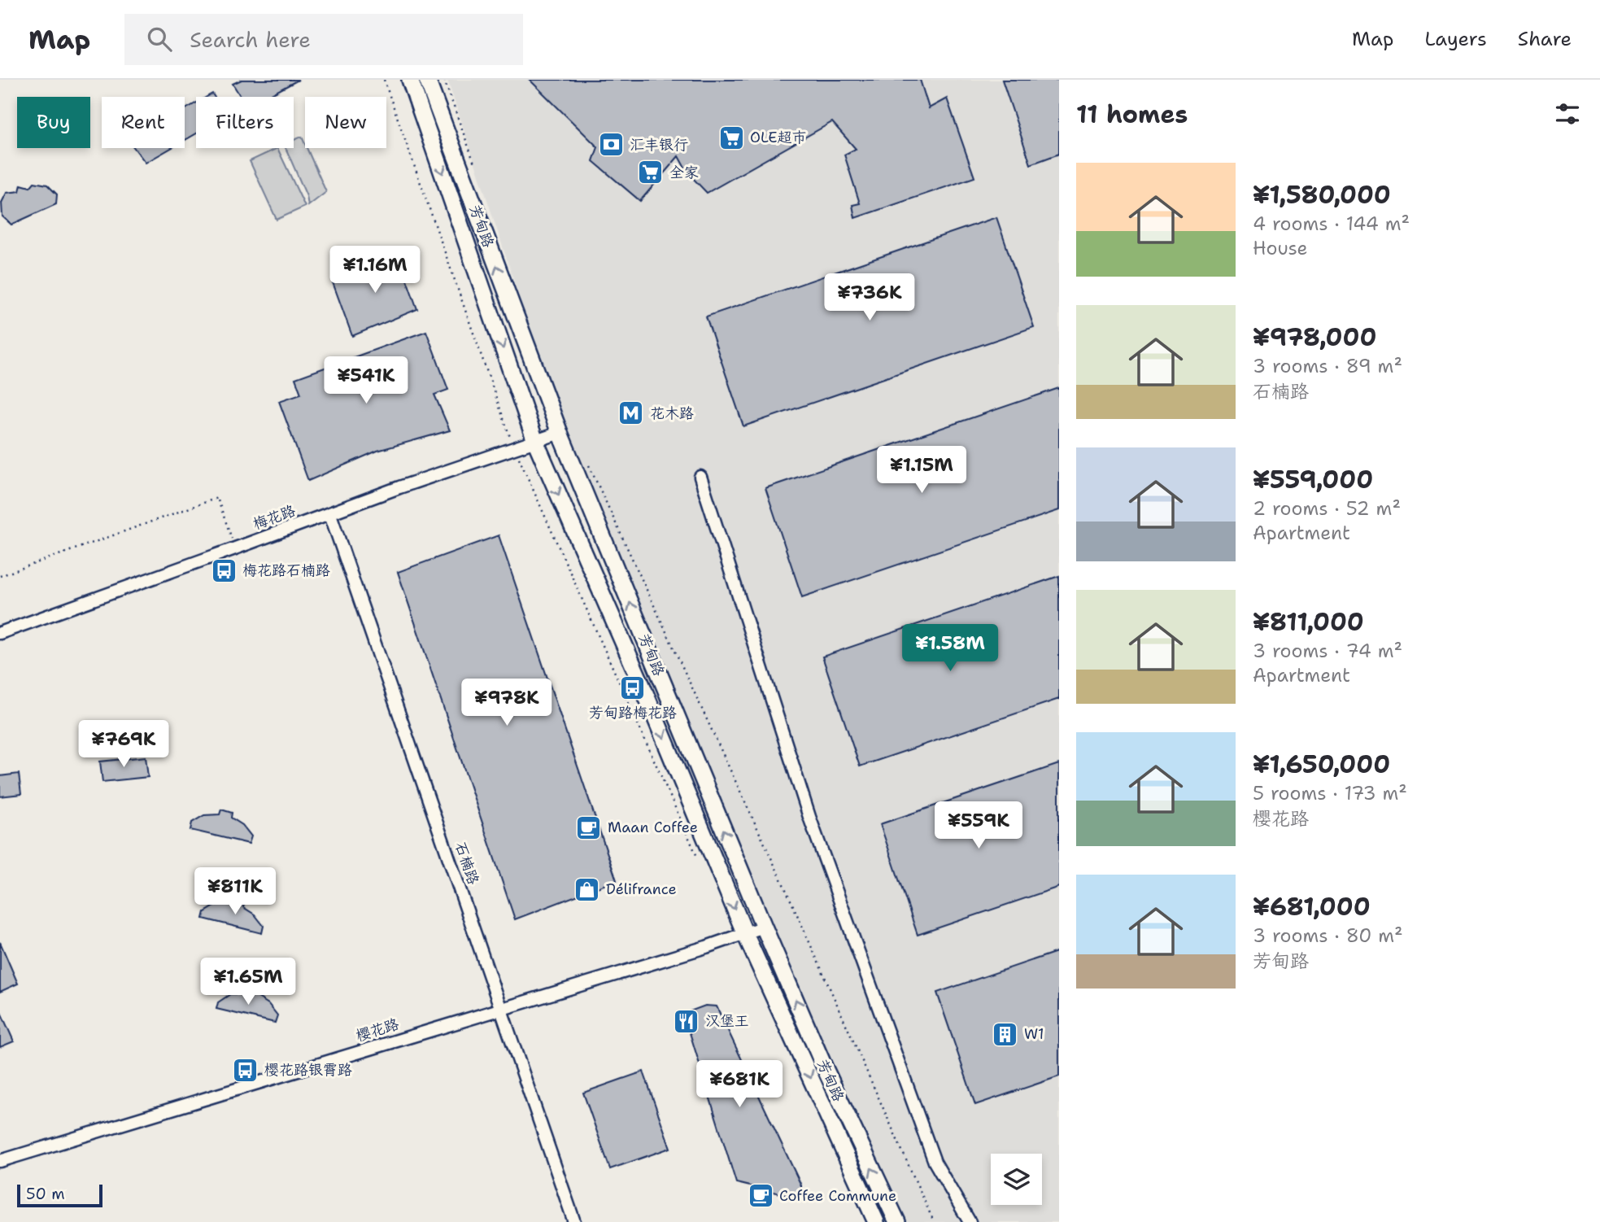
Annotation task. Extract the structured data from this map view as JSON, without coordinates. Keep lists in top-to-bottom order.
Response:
{
  "streets": {
    "main road": ["芳甸路"],
    "street": ["梅花路", "石楠路", "樱花路"]
  },
  "crossings": [
    ["芳甸路", "梅花路"],
    ["芳甸路", "樱花路"],
    ["梅花路", "石楠路"],
    ["石楠路", "樱花路"]
  ],
  "places": {
    "supermarket": ["OLE超市", "全家"],
    "bank": ["汇丰银行"],
    "metro station": ["花木路"],
    "bus stop": ["梅花路石楠路", "芳甸路梅花路", "樱花路银霄路"],
    "cafe": ["Maan Coffee", "Coffee Commune"],
    "shop": ["Délifrance"],
    "restaurant": ["汉堡王"],
    "building": ["W1"]
  },
  "scale_bar": "50 m",
  "page": {
    "header": "Map",
    "search": "Search here",
    "nav": ["Map", "Layers", "Share"],
    "heading": "11 homes",
    "chip": [
      "Buy",
      "Rent",
      "Filters",
      "New"
    ],
    "list": [
      {
        "name": "¥1,580,000",
        "note": "4 rooms · 144 m² · House"
      },
      {
        "name": "¥978,000",
        "note": "3 rooms · 89 m² · 石楠路"
      },
      {
        "name": "¥559,000",
        "note": "2 rooms · 52 m² · Apartment"
      },
      {
        "name": "¥811,000",
        "note": "3 rooms · 74 m² · Apartment"
      },
      {
        "name": "¥1,650,000",
        "note": "5 rooms · 173 m² · 樱花路"
      },
      {
        "name": "¥681,000",
        "note": "3 rooms · 80 m² · 芳甸路"
      }
    ],
    "price": [
      "¥1.16M",
      "¥736K",
      "¥541K",
      "¥1.15M",
      "¥1.58M",
      "¥978K",
      "¥769K",
      "¥559K",
      "¥811K",
      "¥1.65M",
      "¥681K"
    ],
    "scale": "50 m"
  }
}
